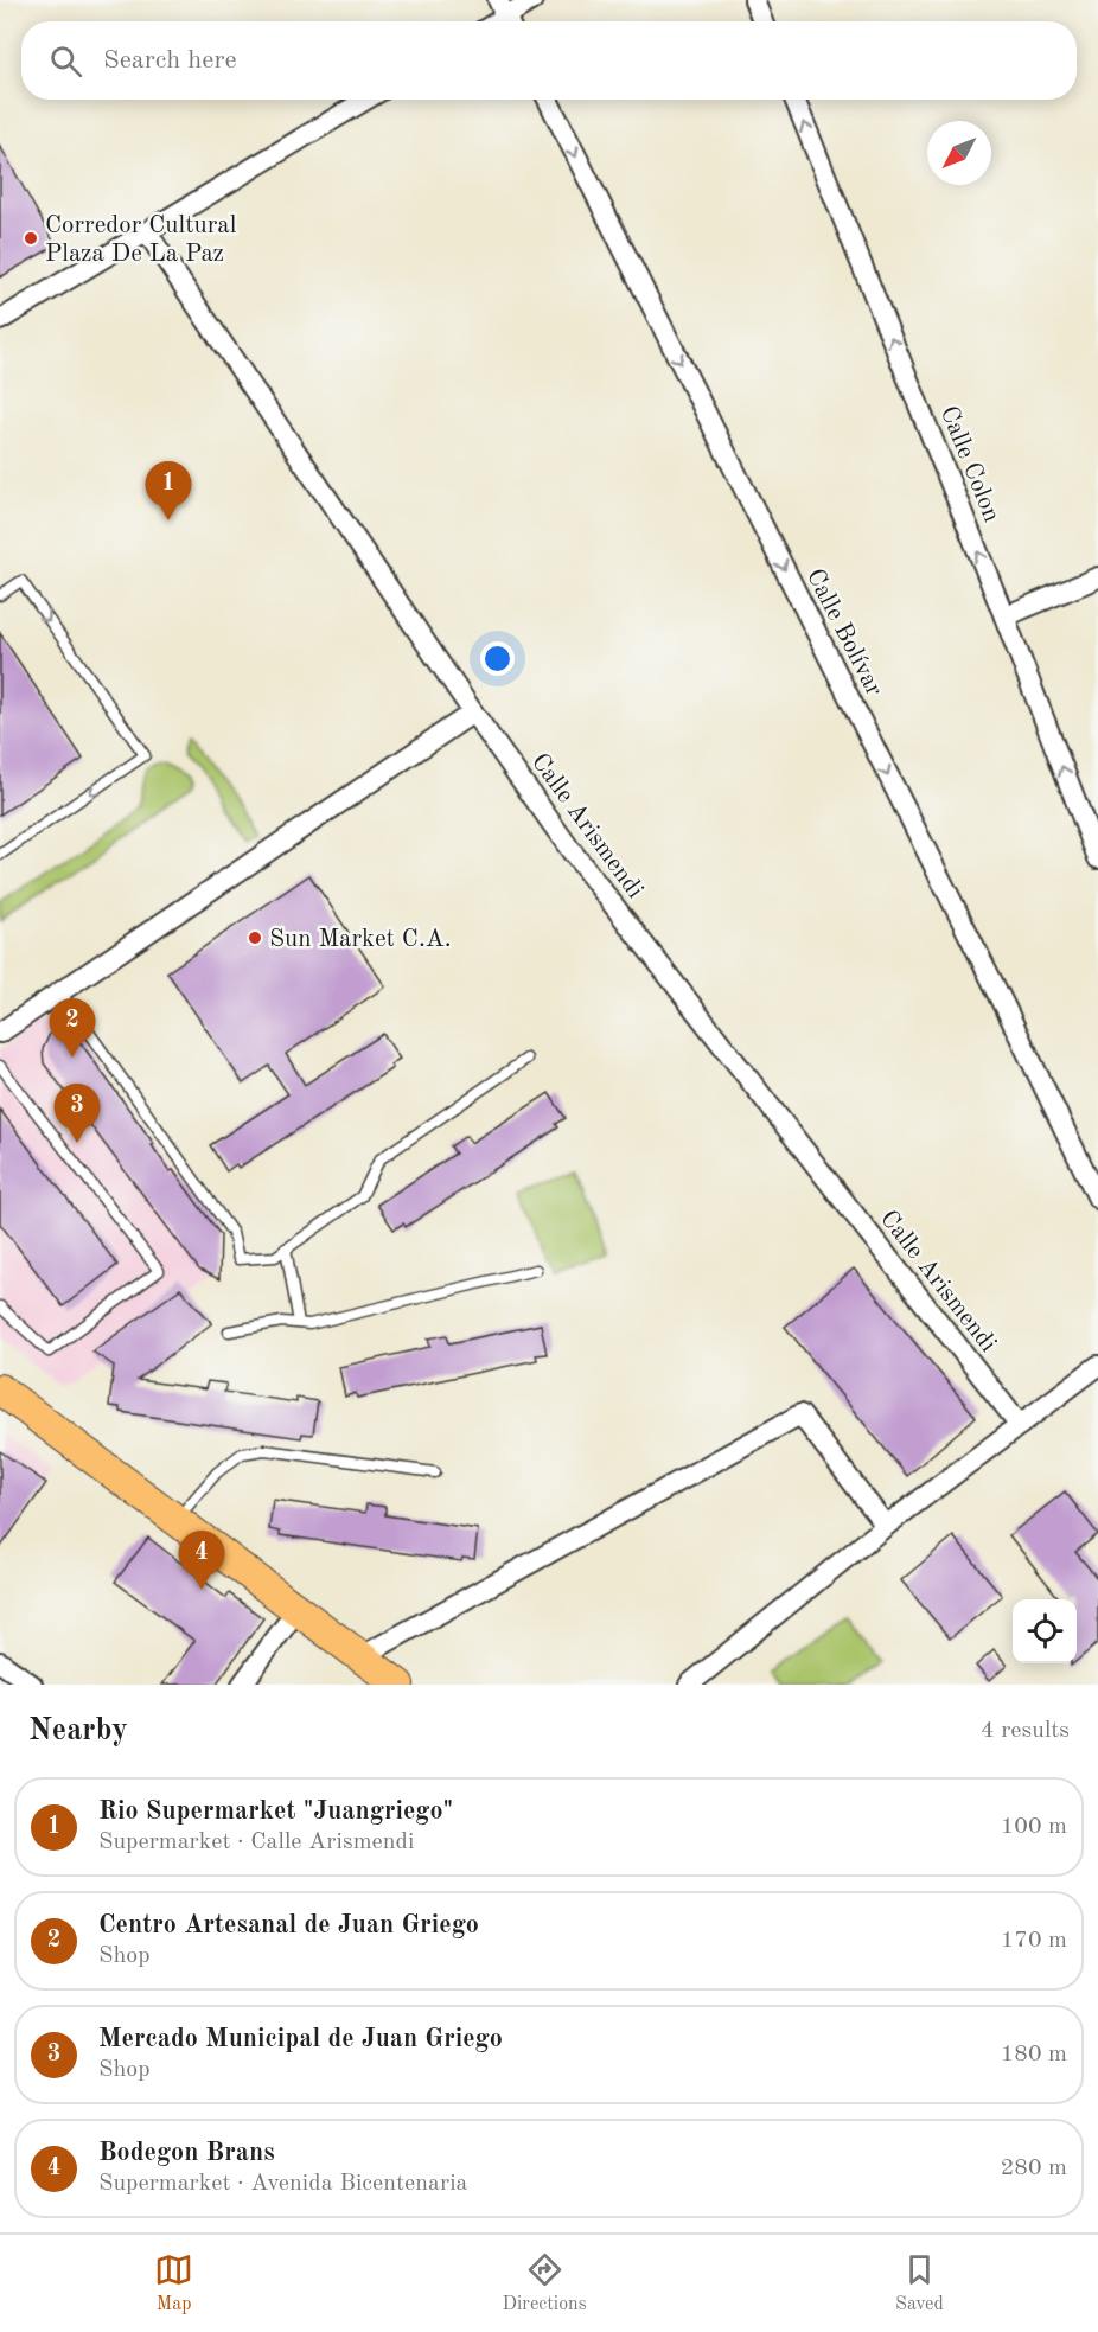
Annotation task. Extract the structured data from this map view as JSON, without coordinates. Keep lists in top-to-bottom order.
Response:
{
  "streets": {
    "street": ["Calle Colon", "Calle Bolívar", "Calle Arismendi"]
  },
  "one_way": ["Calle Colon", "Calle Bolívar"],
  "places": ["Corredor Cultural Plaza De La Paz", "Sun Market C.A."],
  "north": "bottom left",
  "page": {
    "search": "Search here",
    "pins": [
      "1",
      "2",
      "3",
      "4"
    ],
    "heading": ["Nearby", "4 results"],
    "list": [
      {
        "mark": "1",
        "name": "Rio Supermarket \"Juangriego\"",
        "note": "Supermarket · Calle Arismendi",
        "value": "100 m"
      },
      {
        "mark": "2",
        "name": "Centro Artesanal de Juan Griego",
        "note": "Shop",
        "value": "170 m"
      },
      {
        "mark": "3",
        "name": "Mercado Municipal de Juan Griego",
        "note": "Shop",
        "value": "180 m"
      },
      {
        "mark": "4",
        "name": "Bodegon Brans",
        "note": "Supermarket · Avenida Bicentenaria",
        "value": "280 m"
      }
    ],
    "nav": ["Map", "Directions", "Saved"]
  }
}
